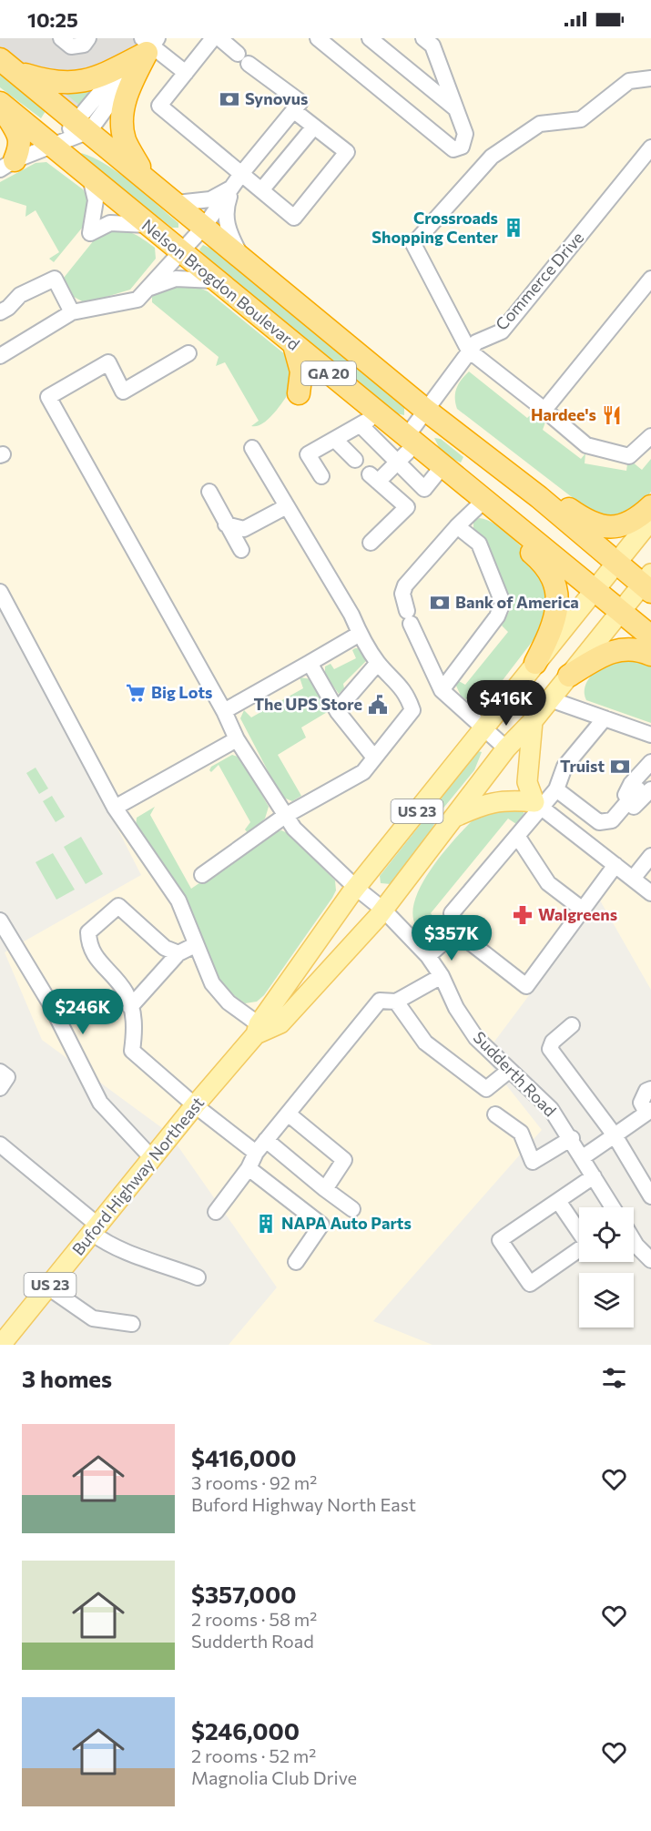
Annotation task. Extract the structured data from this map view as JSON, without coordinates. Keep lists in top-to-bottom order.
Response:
{
  "streets": {
    "highway": ["Nelson Brogdon Boulevard", "GA 20"],
    "main road": ["US 23", "Buford Highway Northeast"],
    "street": ["Commerce Drive", "Sudderth Road"]
  },
  "crossings": [
    ["Commerce Drive", "Nelson Brogdon Boulevard"],
    ["Nelson Brogdon Boulevard", "US 23"],
    ["US 23", "Sudderth Road"],
    ["US 23", "Buford Highway Northeast"]
  ],
  "places": {
    "bank": ["Synovus", "Bank of America", "Truist"],
    "building": ["Crossroads Shopping Center", "NAPA Auto Parts"],
    "restaurant": ["Hardee's"],
    "supermarket": ["Big Lots"],
    "public building": ["The UPS Store"],
    "pharmacy": ["Walgreens"]
  },
  "page": {
    "status": "10:25",
    "price": ["$416K", "$357K", "$246K"],
    "heading": "3 homes",
    "list": [
      {
        "name": "$416,000",
        "note": "3 rooms · 92 m² · Buford Highway North East"
      },
      {
        "name": "$357,000",
        "note": "2 rooms · 58 m² · Sudderth Road"
      },
      {
        "name": "$246,000",
        "note": "2 rooms · 52 m² · Magnolia Club Drive"
      }
    ]
  }
}
